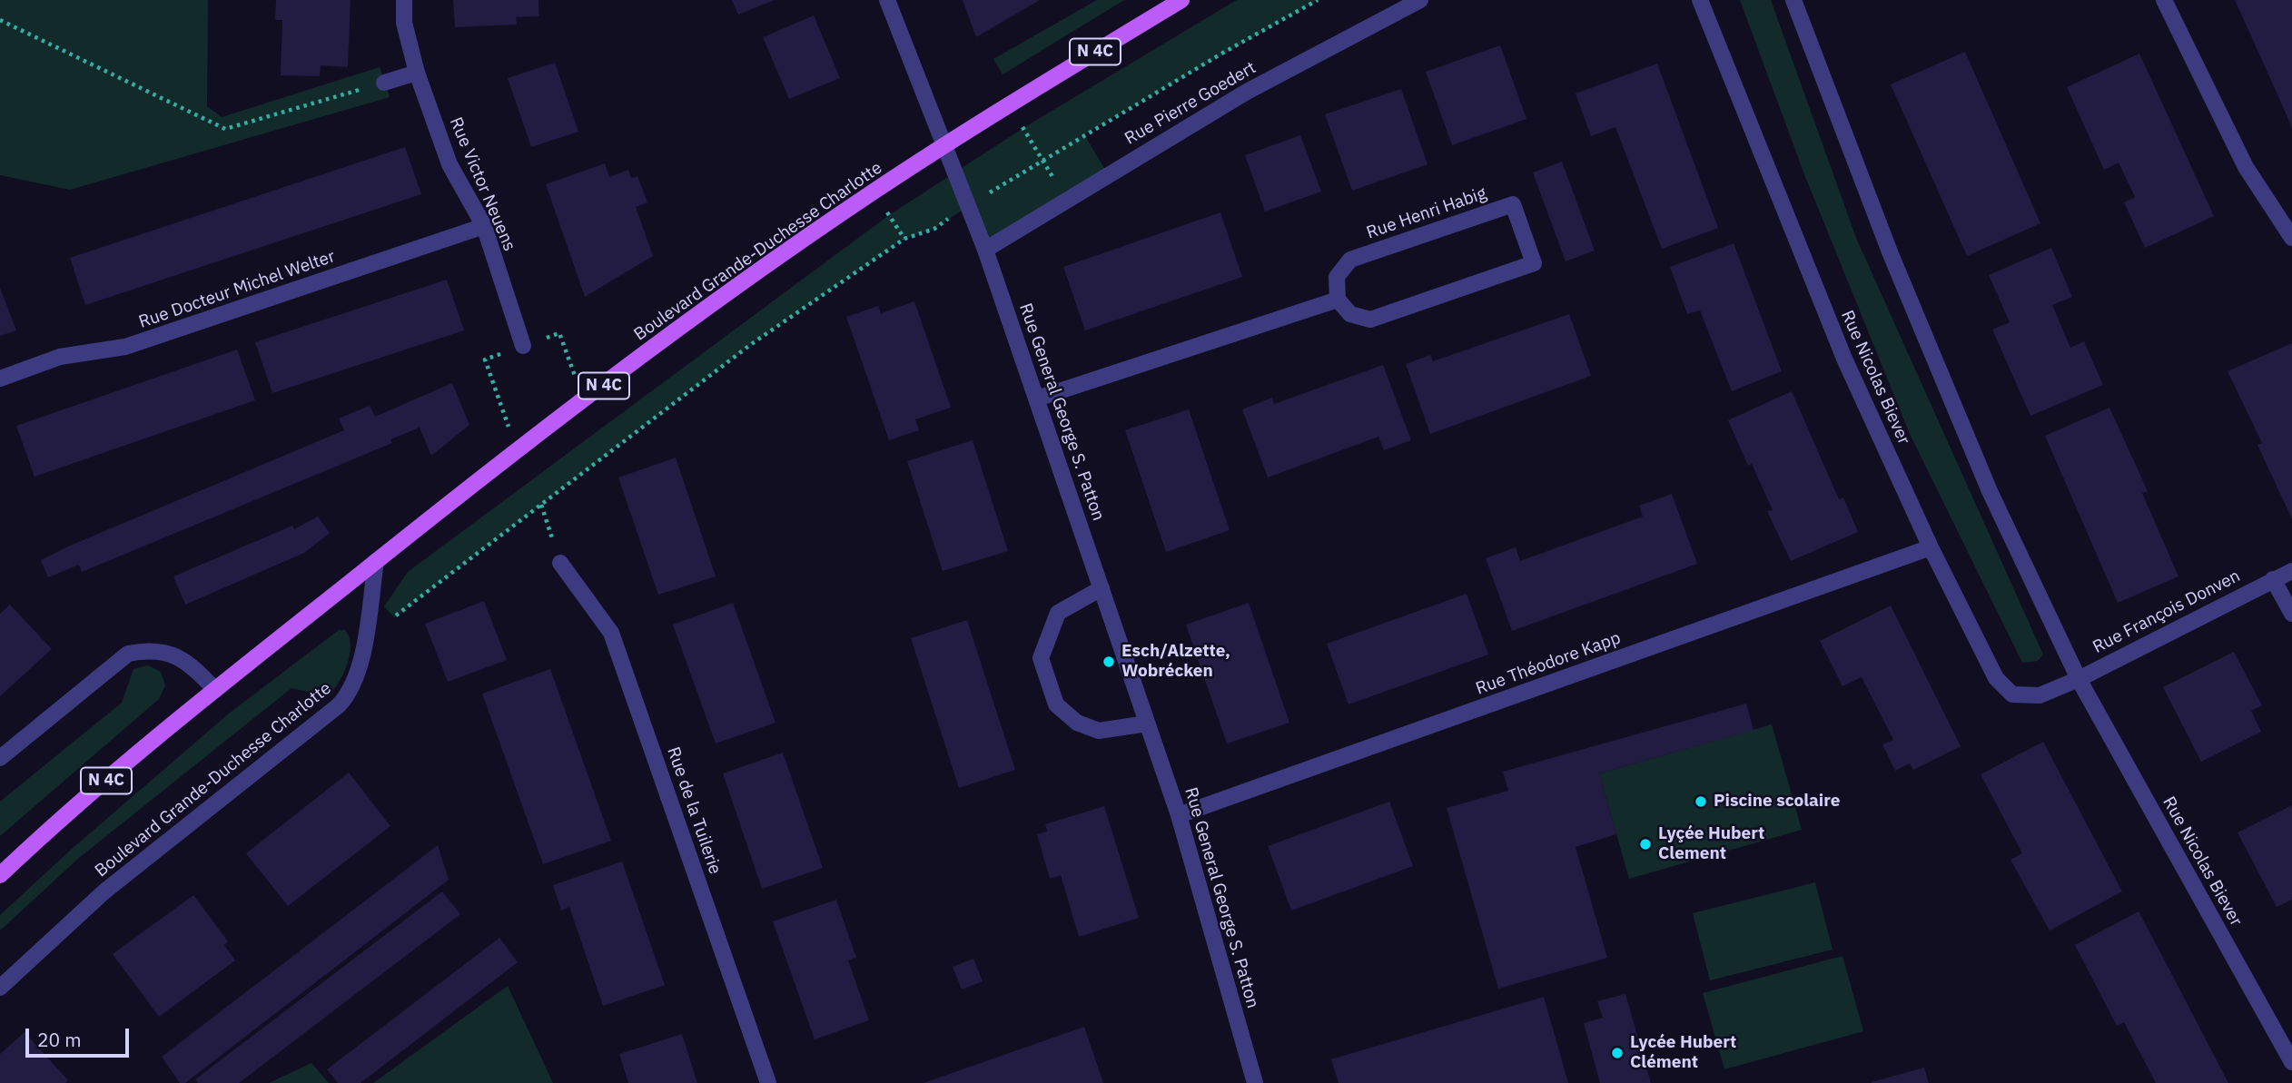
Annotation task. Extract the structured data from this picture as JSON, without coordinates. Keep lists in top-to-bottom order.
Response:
{
  "streets": {
    "main road": ["N 4C", "Boulevard Grande-Duchesse Charlotte"],
    "street": [
      "Rue Pierre Goedert",
      "Rue Victor Neuens",
      "Rue Henri Habig",
      "Rue Docteur Michel Welter",
      "Rue Nicolas Biever",
      "Rue General George S. Patton",
      "Rue François Donven",
      "Rue Théodore Kapp",
      "Rue de la Tuilerie"
    ]
  },
  "crossings": [
    ["Rue Pierre Goedert", "Rue General George S. Patton"],
    ["Rue Victor Neuens", "Rue Docteur Michel Welter"],
    ["Boulevard Grande-Duchesse Charlotte", "Rue General George S. Patton"],
    ["Rue Nicolas Biever", "Rue François Donven"],
    ["Rue Nicolas Biever", "Rue Théodore Kapp"],
    ["Rue General George S. Patton", "Rue Théodore Kapp"]
  ],
  "places": [
    "Esch/Alzette, Wobrécken",
    "Piscine scolaire",
    "Lyçée Hubert Clement",
    "Lycée Hubert Clément"
  ],
  "scale_bar": "20 m"
}
